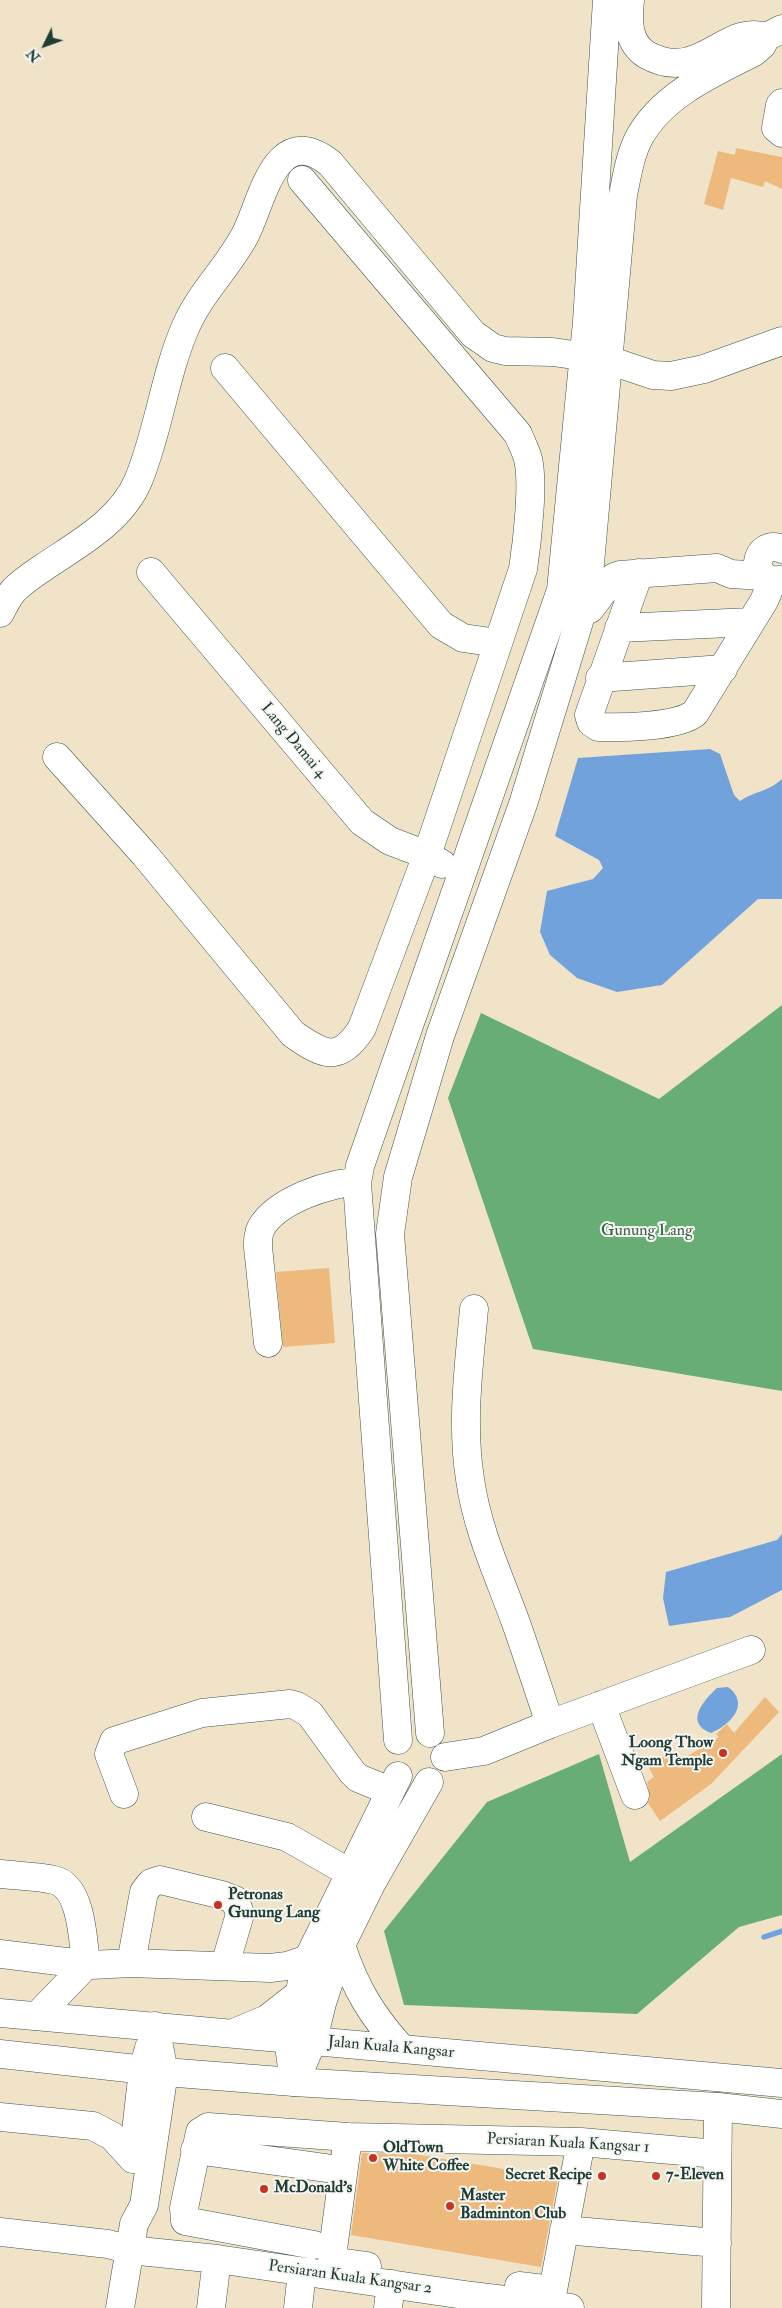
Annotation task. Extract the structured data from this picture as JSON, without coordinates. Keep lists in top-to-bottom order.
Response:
{
  "streets": {
    "main road": [
      "Lang Damai 4",
      "Jalan Kuala Kangsar",
      "Persiaran Kuala Kangsar 1",
      "Persiaran Kuala Kangsar 2"
    ]
  },
  "parks": ["Gunung Lang"],
  "places": [
    "Loong Thow Ngam Temple",
    "Petronas Gunung Lang",
    "OldTown White Coffee",
    "Secret Recipe",
    "7-Eleven",
    "McDonald's",
    "Master Badminton Club"
  ],
  "north": "bottom left"
}
